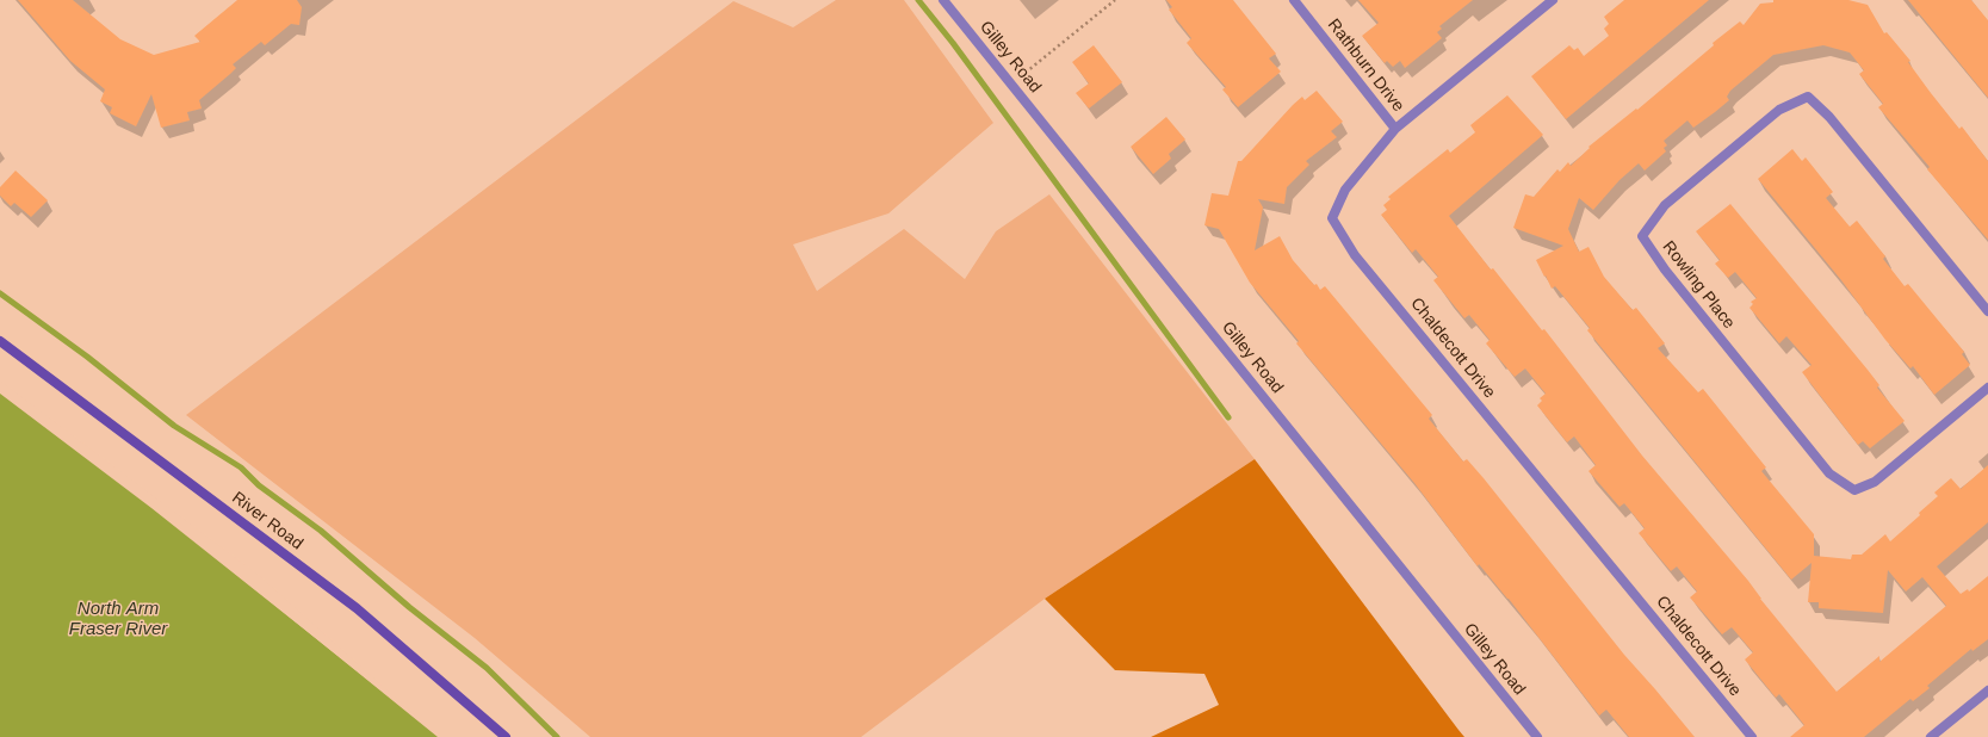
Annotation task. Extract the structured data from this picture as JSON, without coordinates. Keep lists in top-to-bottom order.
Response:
{
  "streets": {
    "street": [
      "Gilley Road",
      "Rathburn Drive",
      "Rowling Place",
      "Chaldecott Drive",
      "River Road"
    ]
  },
  "crossings": [
    ["Rathburn Drive", "Chaldecott Drive"]
  ],
  "water": ["North Arm Fraser River"]
}
